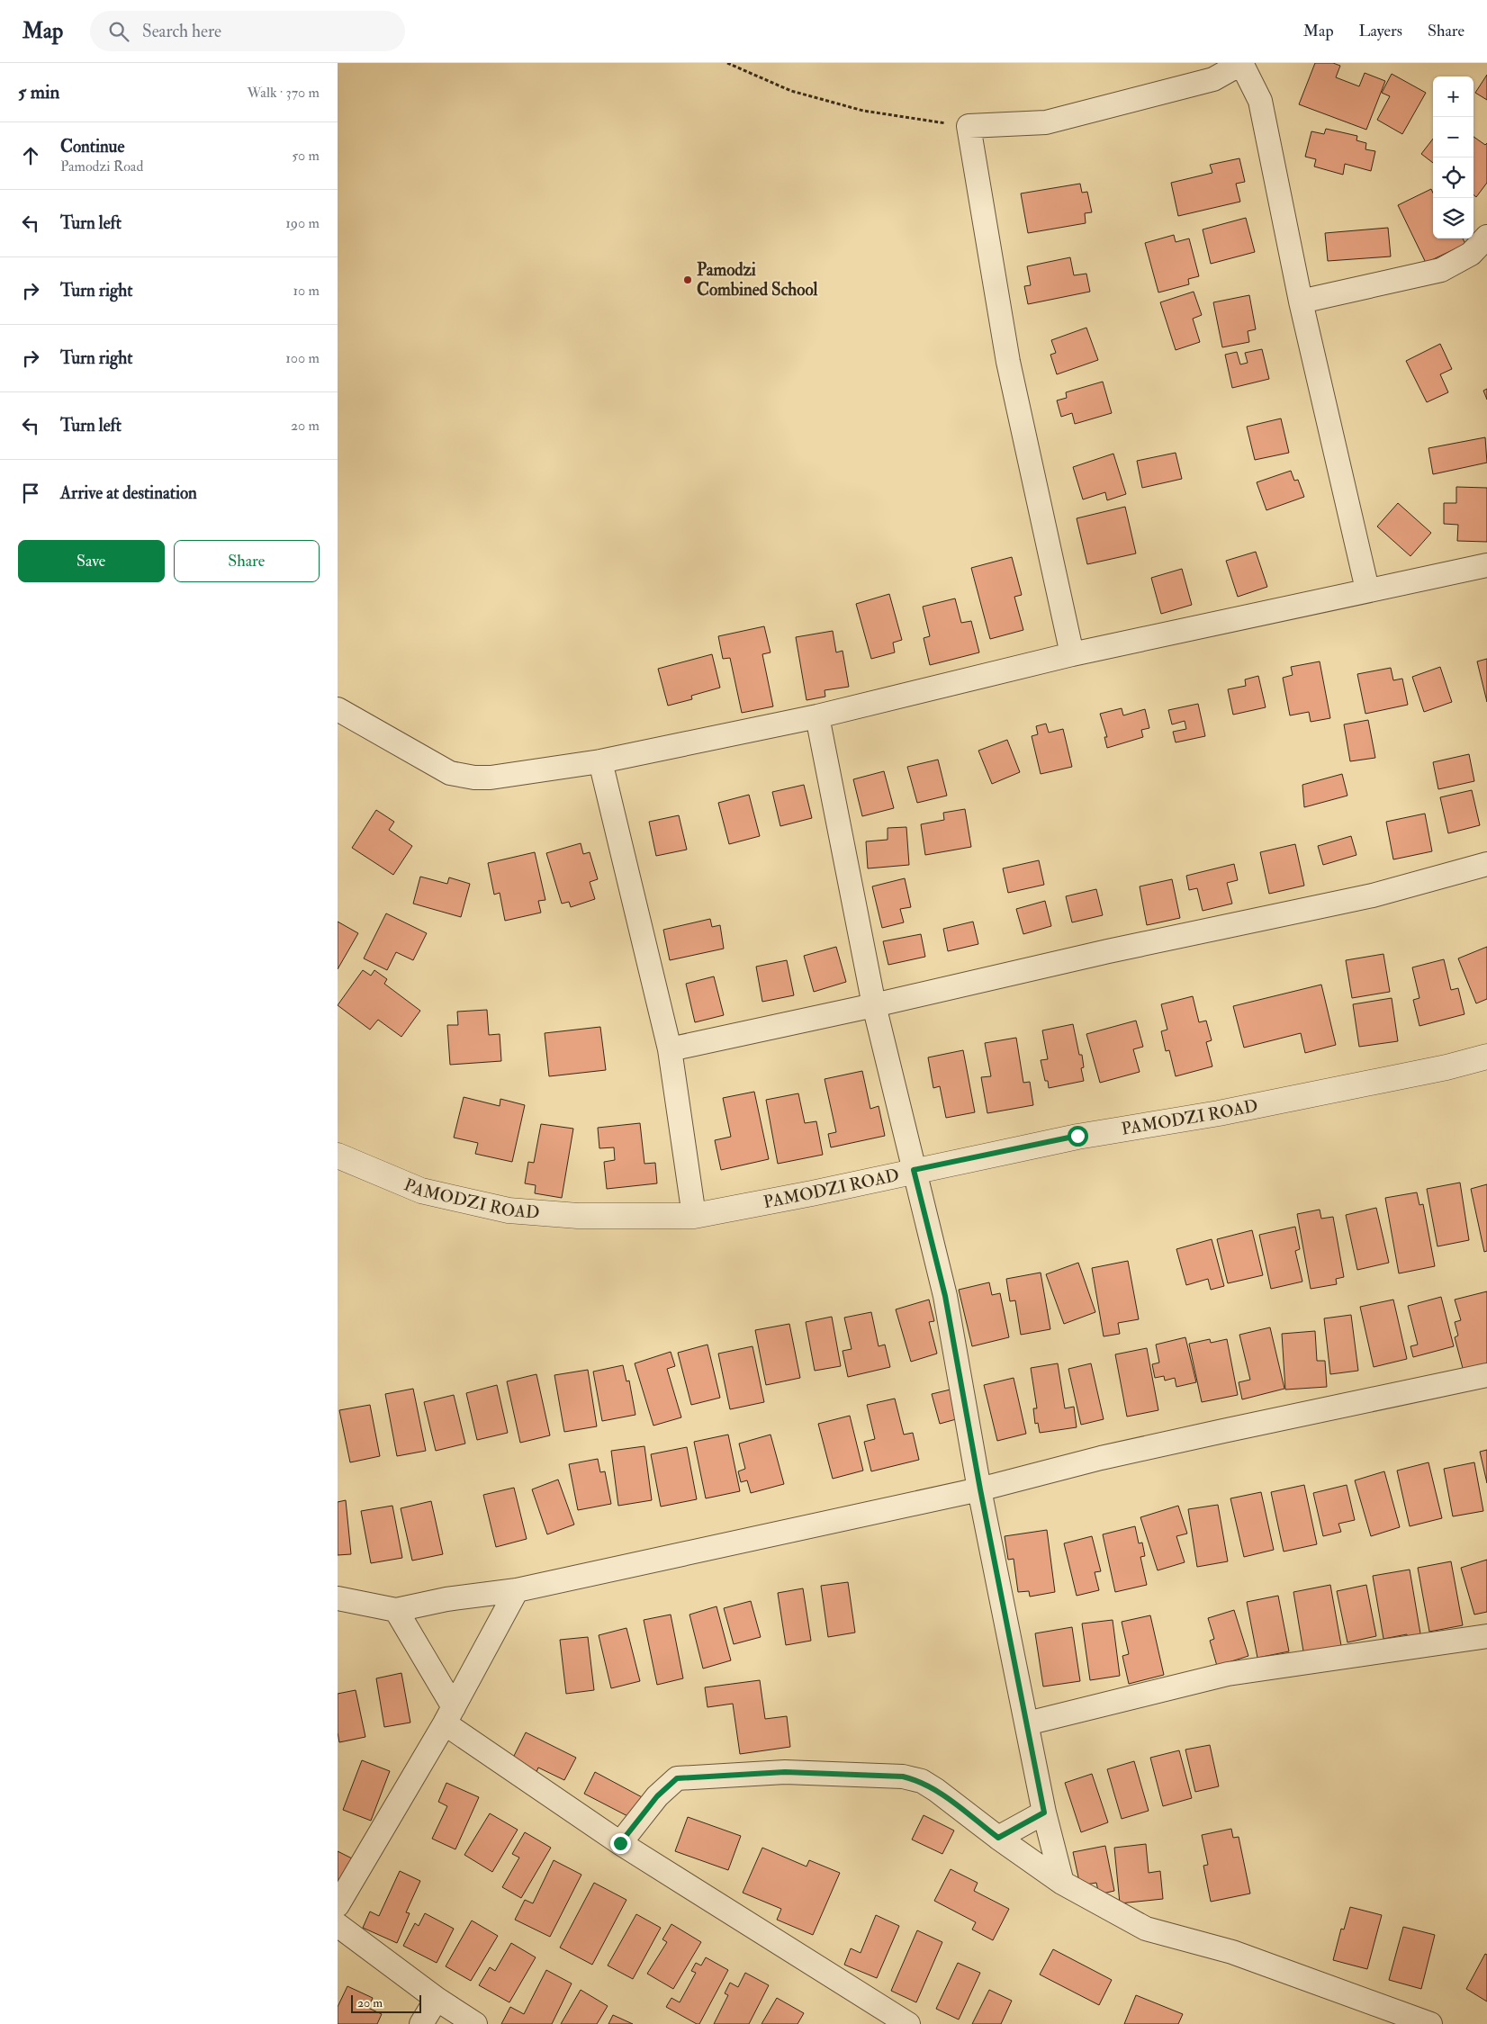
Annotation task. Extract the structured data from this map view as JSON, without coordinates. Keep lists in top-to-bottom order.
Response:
{
  "streets": {
    "street": ["PAMODZI ROAD"]
  },
  "places": ["Pamodzi Combined School"],
  "scale_bar": "20 m",
  "page": {
    "header": "Map",
    "search": "Search here",
    "nav": ["Map", "Layers", "Share"],
    "heading": ["5 min", "Walk · 370 m"],
    "map_buttons": ["+", "−"],
    "list": [
      ["Continue", "Pamodzi Road", "50 m"],
      ["Turn left", "190 m"],
      ["Turn right", "10 m"],
      ["Turn right", "100 m"],
      ["Turn left", "20 m"],
      "Arrive at destination"
    ],
    "buttons": ["Save", "Share"],
    "scale": "20 m"
  }
}
